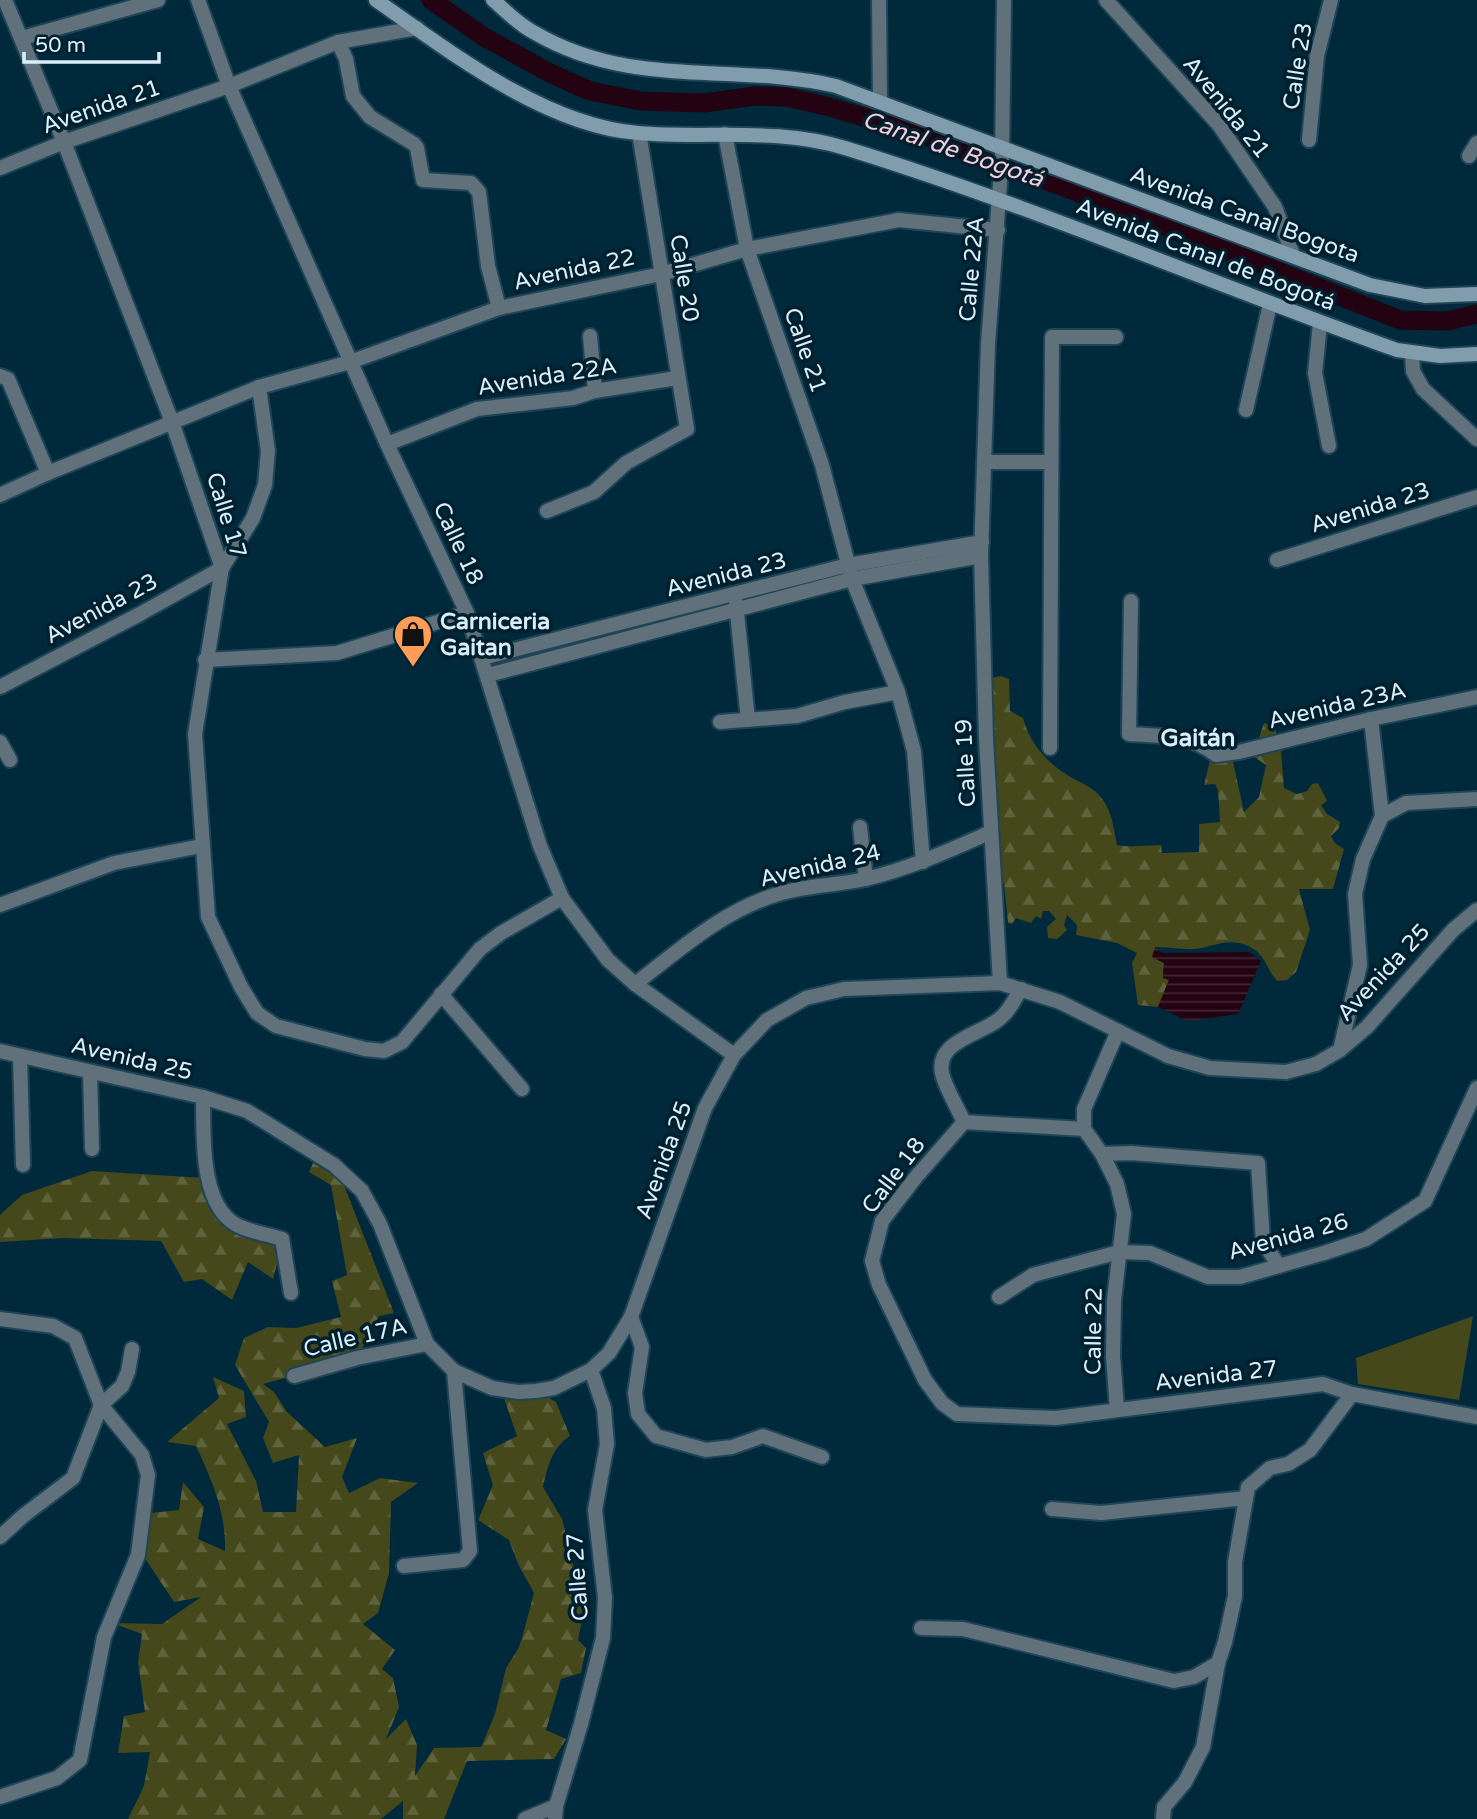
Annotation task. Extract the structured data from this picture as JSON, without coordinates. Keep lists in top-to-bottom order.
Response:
{
  "streets": {
    "main road": ["Avenida Canal Bogota", "Avenida Canal de Bogotá"],
    "street": [
      "Calle 23",
      "Avenida 21",
      "Avenida 22",
      "Calle 22A",
      "Calle 20",
      "Calle 21",
      "Avenida 22A",
      "Avenida 23",
      "Calle 17",
      "Calle 18",
      "Avenida 23A",
      "Calle 19",
      "Avenida 24",
      "Avenida 25",
      "Avenida 26",
      "Calle 22",
      "Calle 17A",
      "Avenida 27",
      "Calle 27"
    ]
  },
  "crossings": [
    ["Avenida 21", "Avenida Canal Bogota"],
    ["Avenida 21", "Avenida Canal de Bogotá"],
    ["Avenida 21", "Calle 17"],
    ["Avenida 21", "Calle 18"],
    ["Avenida Canal Bogota", "Calle 22A"],
    ["Avenida Canal de Bogotá", "Calle 22A"],
    ["Avenida Canal de Bogotá", "Calle 20"],
    ["Avenida Canal de Bogotá", "Calle 21"],
    ["Avenida 22", "Calle 22A"],
    ["Avenida 22", "Calle 20"],
    ["Avenida 22", "Calle 21"],
    ["Avenida 22", "Calle 17"],
    ["Avenida 22", "Calle 18"],
    ["Calle 22A", "Avenida 23"],
    ["Calle 22A", "Calle 19"],
    ["Calle 20", "Avenida 22A"],
    ["Calle 21", "Avenida 23"],
    ["Calle 21", "Avenida 24"],
    ["Avenida 22A", "Calle 18"],
    ["Avenida 23", "Calle 17"],
    ["Avenida 23", "Calle 18"],
    ["Avenida 23", "Calle 19"],
    ["Calle 18", "Avenida 24"],
    ["Calle 18", "Avenida 25"],
    ["Calle 18", "Avenida 27"],
    ["Calle 19", "Avenida 24"],
    ["Calle 19", "Avenida 25"],
    ["Avenida 25", "Calle 17A"],
    ["Avenida 25", "Calle 27"],
    ["Avenida 26", "Calle 22"],
    ["Calle 22", "Avenida 27"]
  ],
  "districts": ["Gaitán"],
  "water": ["Canal de Bogotá"],
  "places": {
    "shop": ["Carniceria Gaitan"]
  },
  "scale_bar": "50 m"
}
